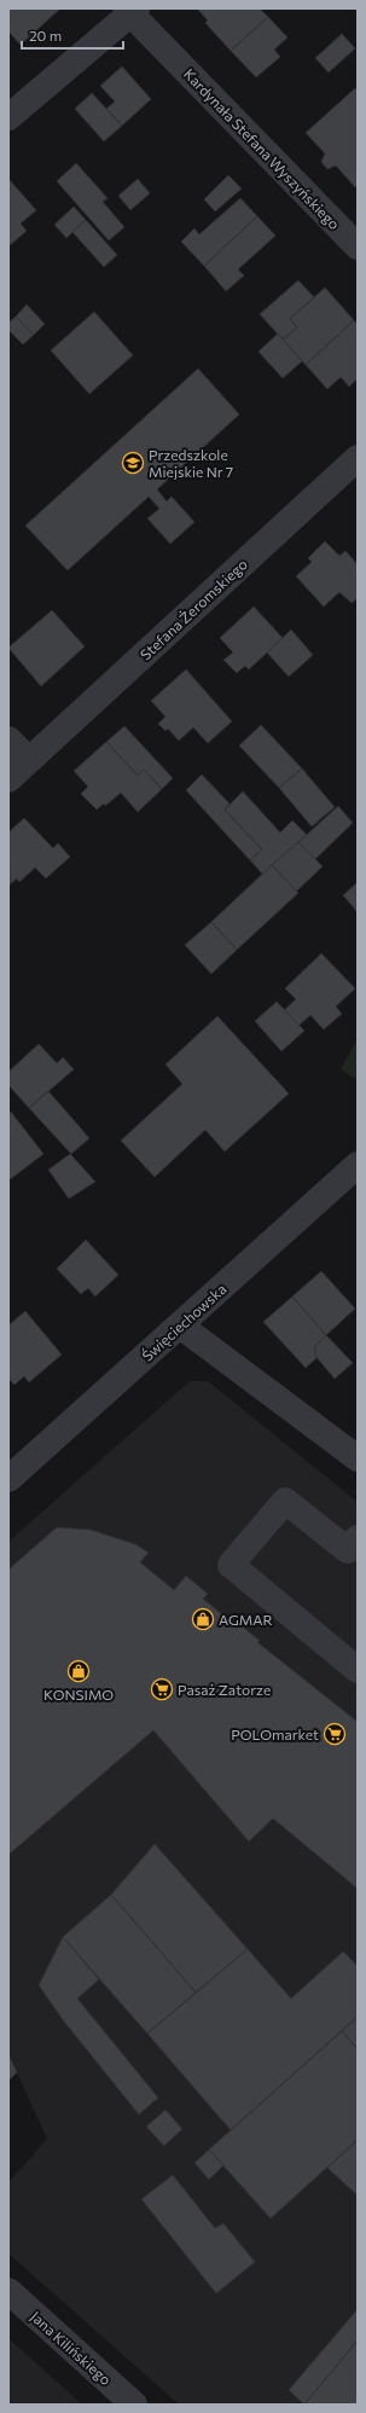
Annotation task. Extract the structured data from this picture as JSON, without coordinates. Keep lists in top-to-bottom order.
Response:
{
  "streets": {
    "street": [
      "Kardynała Stefana Wyszyńskiego",
      "Stefana Żeromskiego",
      "Święciechowska",
      "Jana Kilińskiego"
    ]
  },
  "places": {
    "school or university": ["Przedszkole Miejskie Nr 7"],
    "shop": ["AGMAR", "KONSIMO"],
    "supermarket": ["Pasaż Zatorze", "POLOmarket"]
  },
  "scale_bar": "20 m"
}
